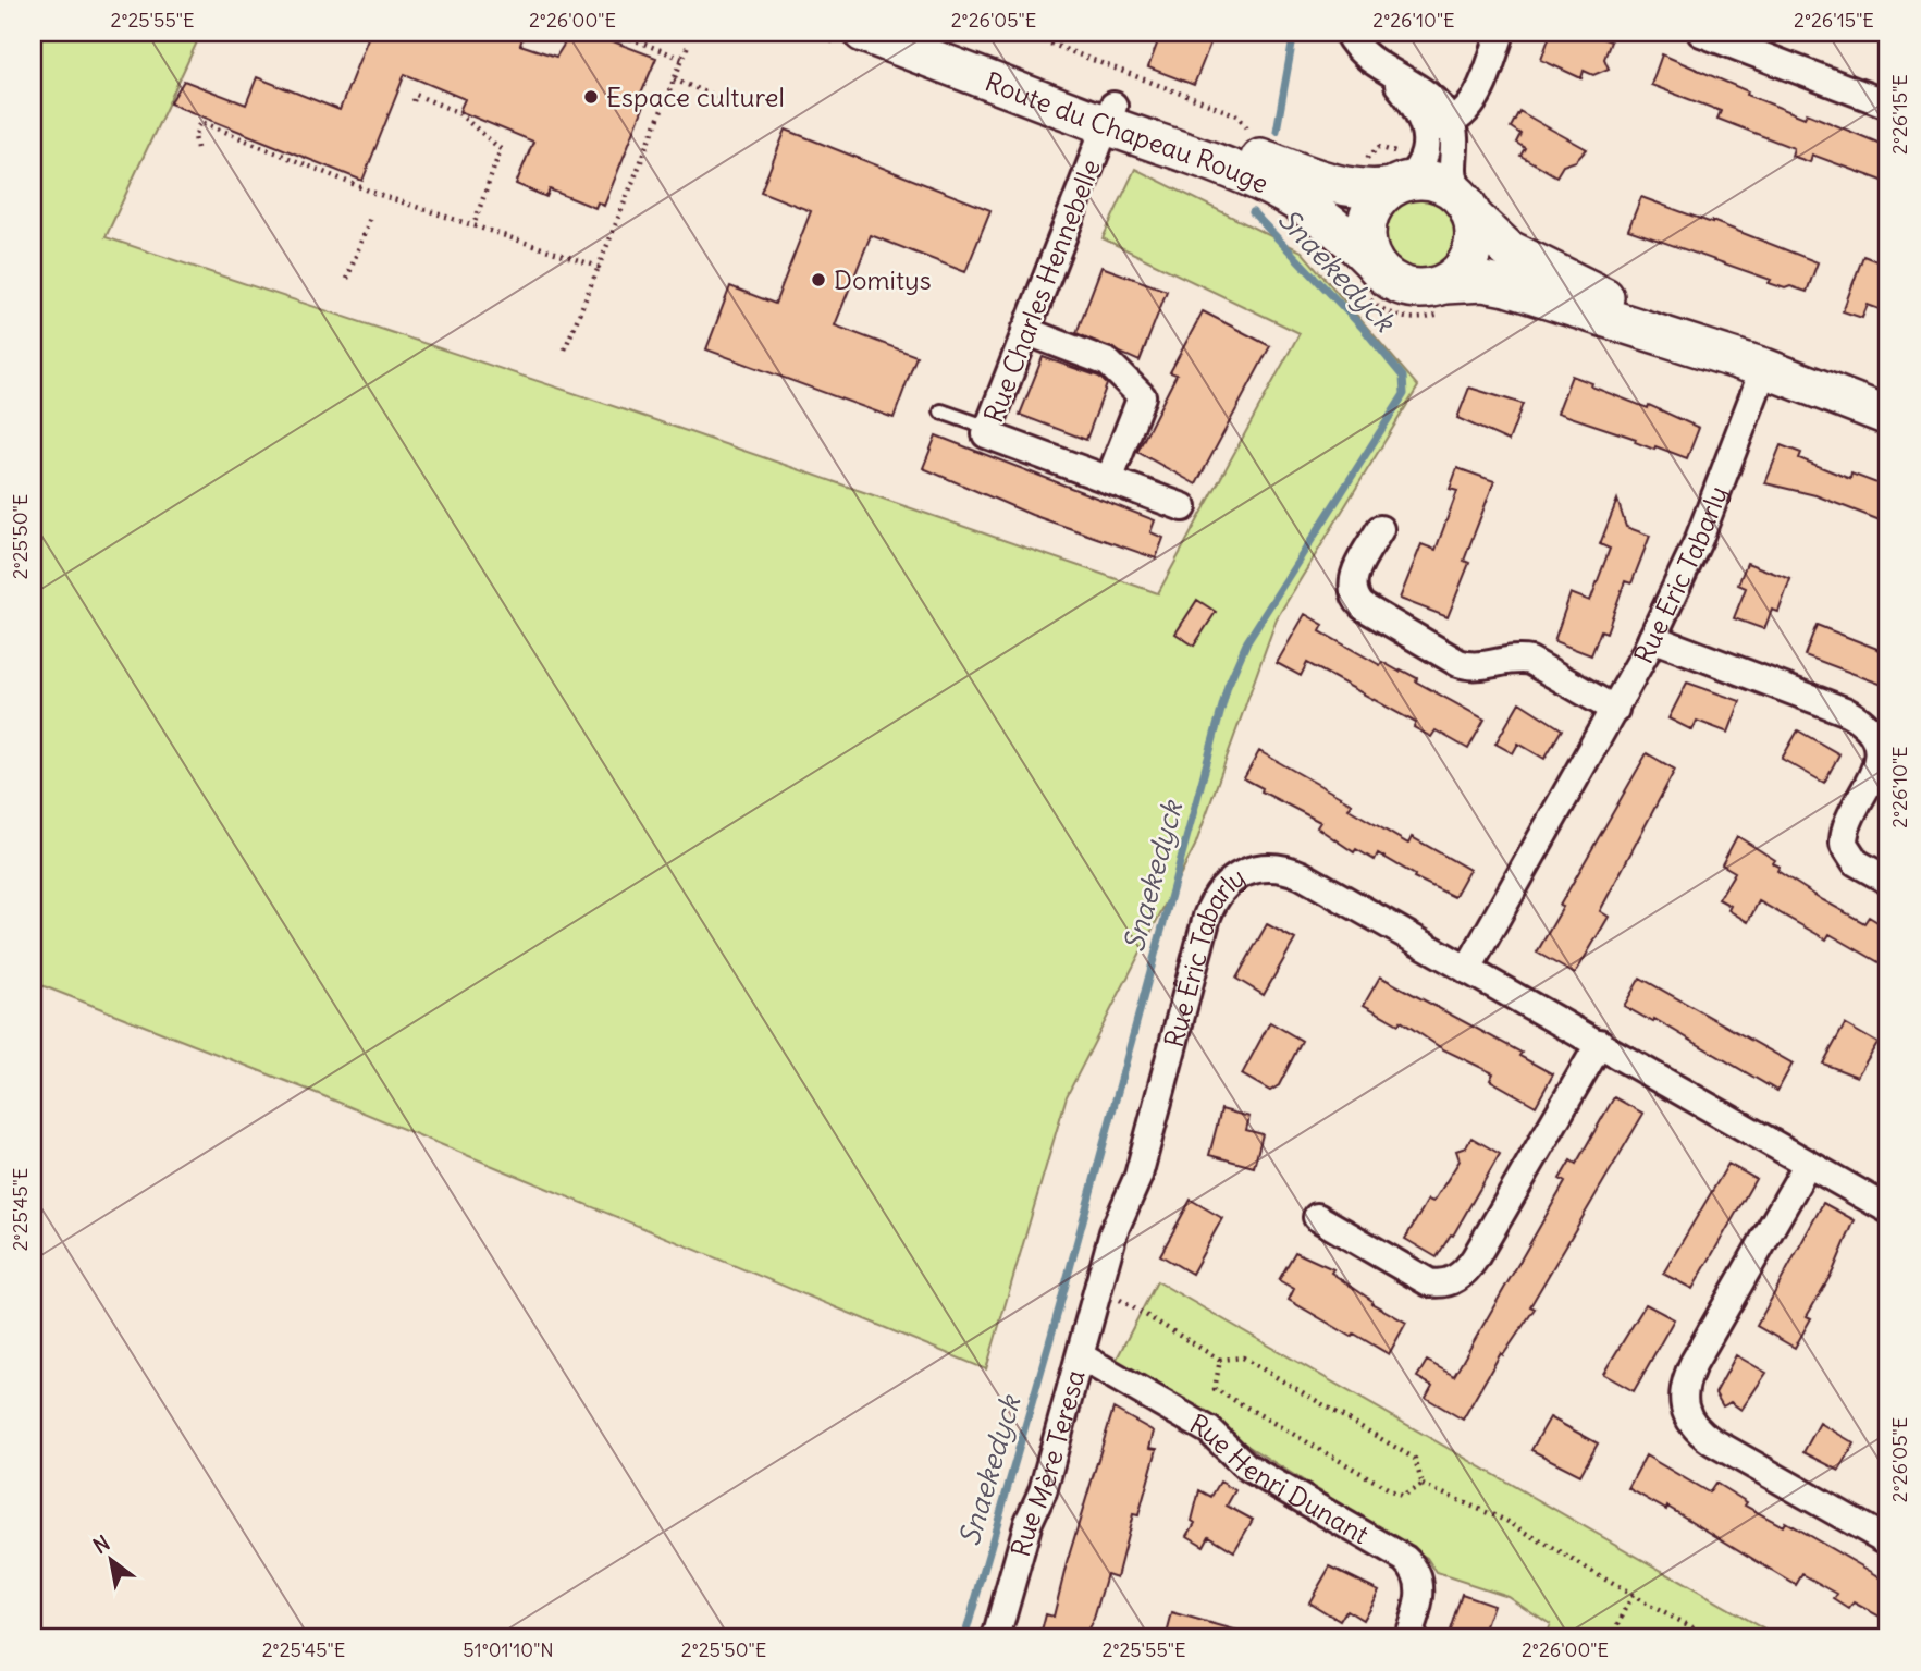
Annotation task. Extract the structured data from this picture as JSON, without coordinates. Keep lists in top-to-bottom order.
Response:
{
  "streets": {
    "street": [
      "Route du Chapeau Rouge",
      "Rue Charles Hennebelle",
      "Rue Éric Tabarly",
      "Rue Mère Teresa",
      "Rue Henri Dunant"
    ]
  },
  "crossings": [
    ["Route du Chapeau Rouge", "Rue Charles Hennebelle"],
    ["Rue Éric Tabarly", "Rue Mère Teresa"],
    ["Rue Mère Teresa", "Rue Henri Dunant"]
  ],
  "water": ["Snaekedyck"],
  "places": ["Espace culturel", "Domitys"],
  "north": "top left",
  "coordinates": [
    "2°25'55\"E",
    "2°26'00\"E",
    "2°26'05\"E",
    "2°26'10\"E",
    "2°26'15\"E",
    "2°25'50\"E",
    "2°25'45\"E",
    "51°01'10\"N"
  ]
}
